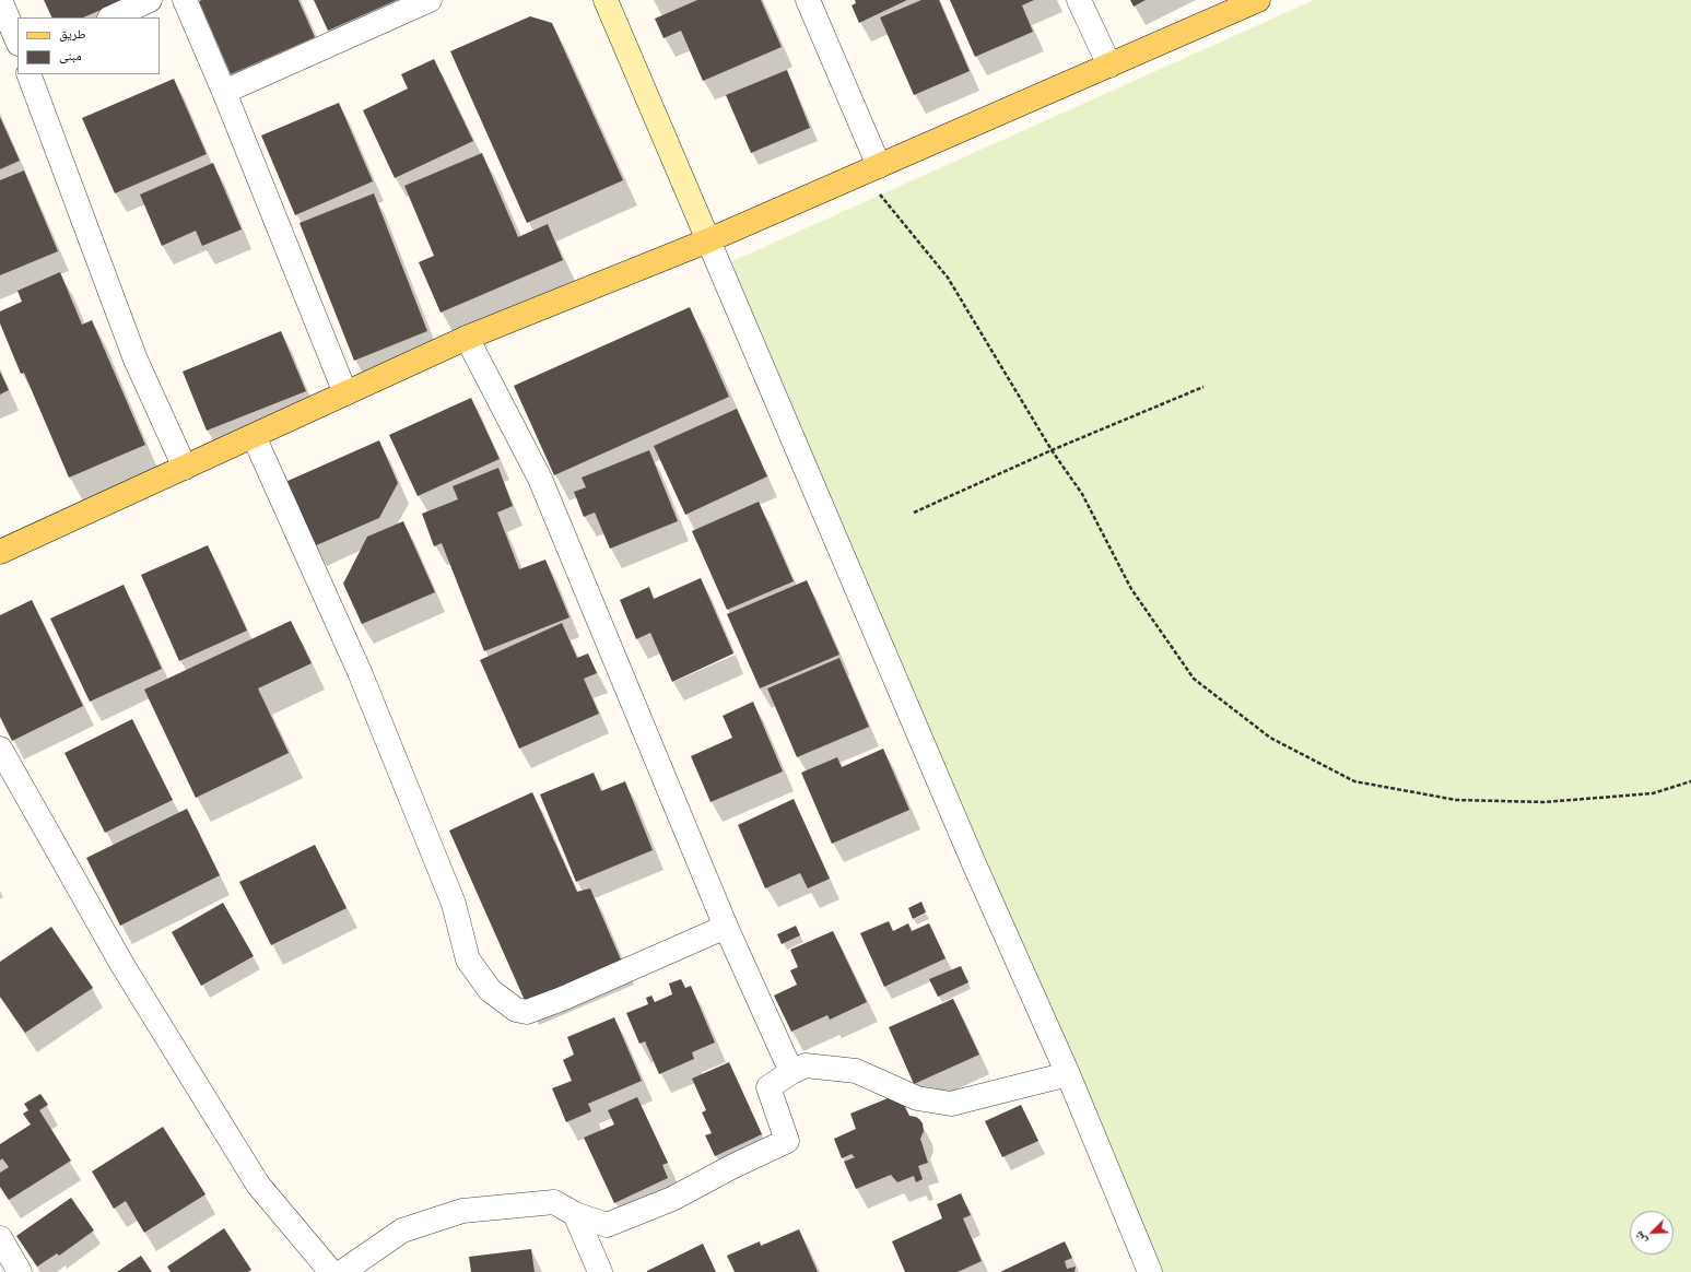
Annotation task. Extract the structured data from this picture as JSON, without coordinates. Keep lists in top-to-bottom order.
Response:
{
  "legend": ["طريق", "مبنى"],
  "north": "bottom left"
}
